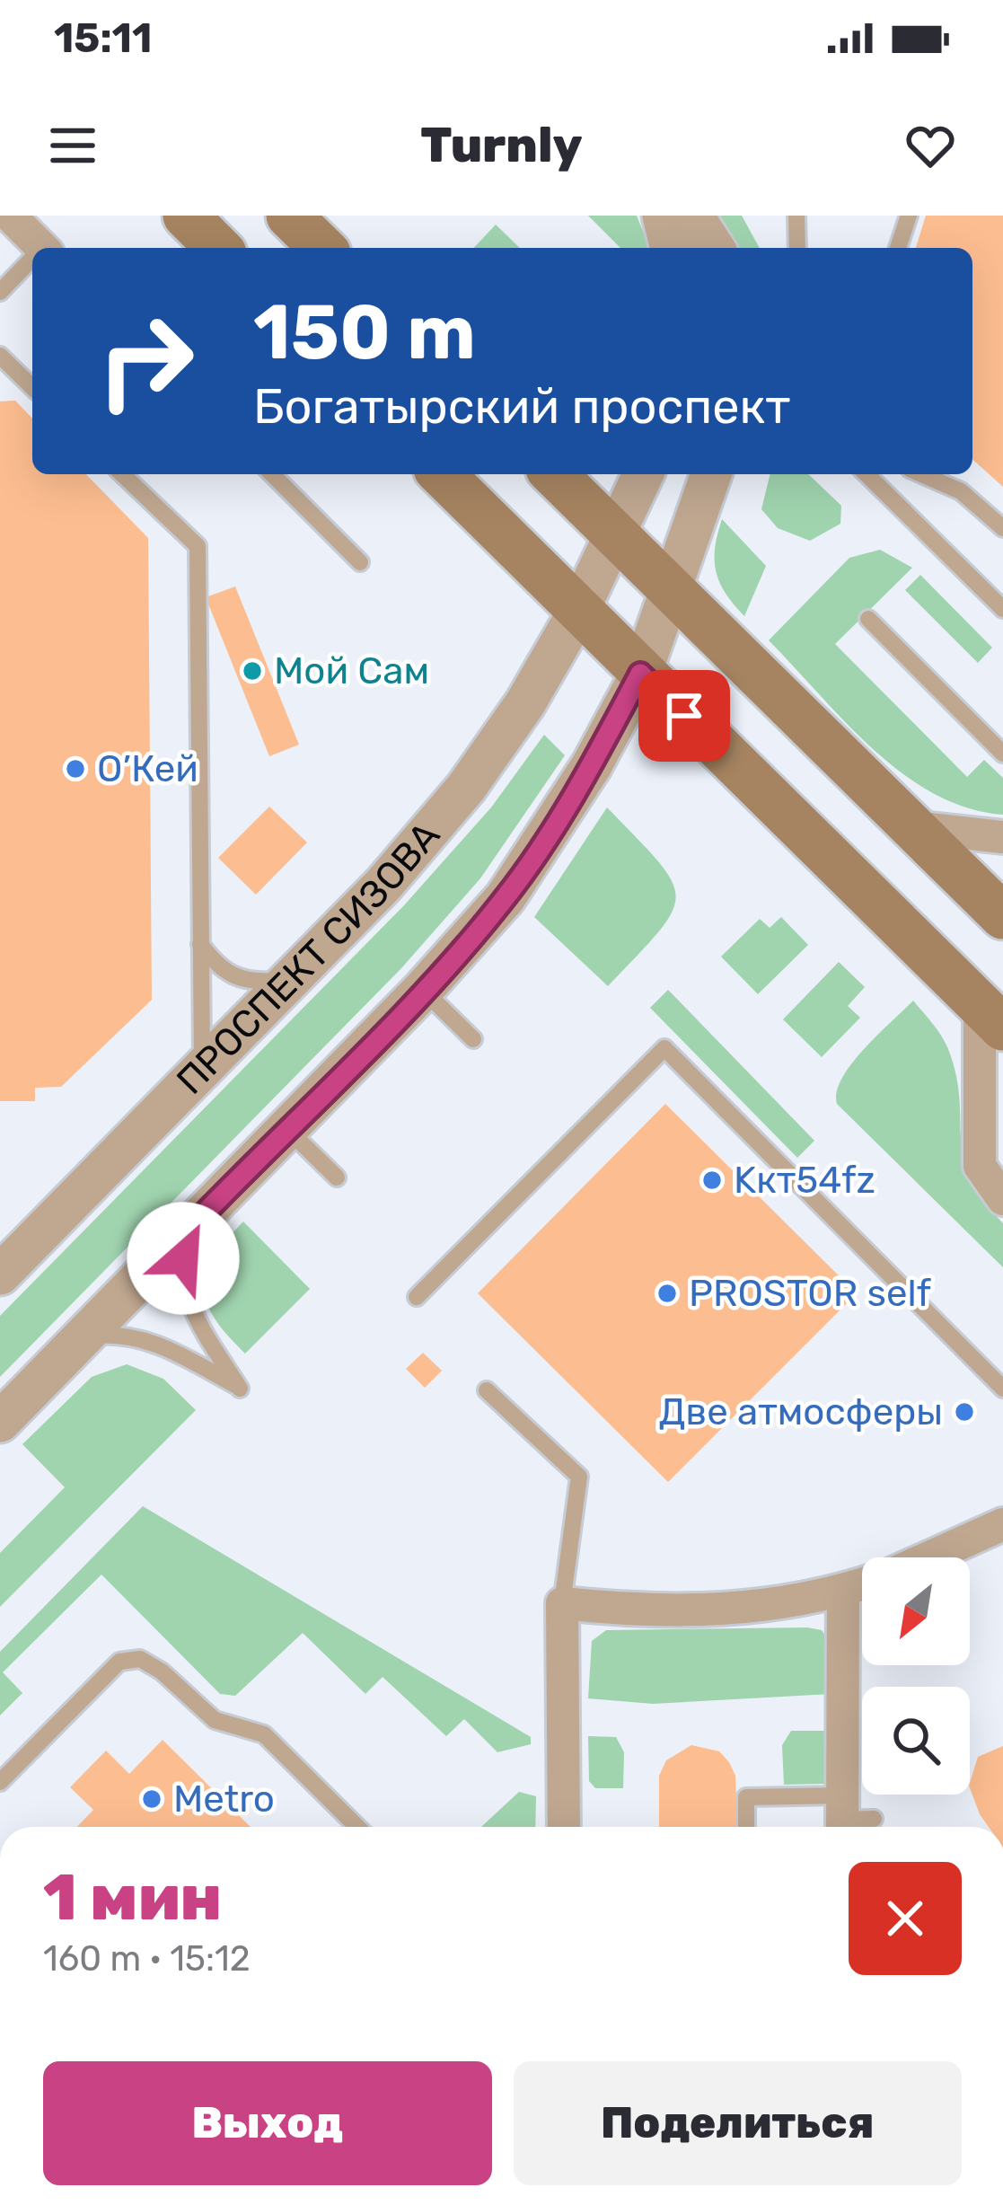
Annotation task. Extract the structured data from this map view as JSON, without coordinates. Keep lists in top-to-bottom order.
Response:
{
  "streets": {
    "street": ["ПРОСПЕКТ СИЗОВА"]
  },
  "places": [
    "Мой Сам",
    "О’Кей",
    "Kкт54fz",
    "PROSTOR self",
    "Две атмосферы",
    "Metro"
  ],
  "north": "bottom left",
  "page": {
    "status": "15:11",
    "header": "Turnly",
    "turn": ["150 m", "Богатырский проспект"],
    "heading": ["1 мин", "160 m · 15:12"],
    "buttons": ["Выход", "Поделиться"]
  }
}
